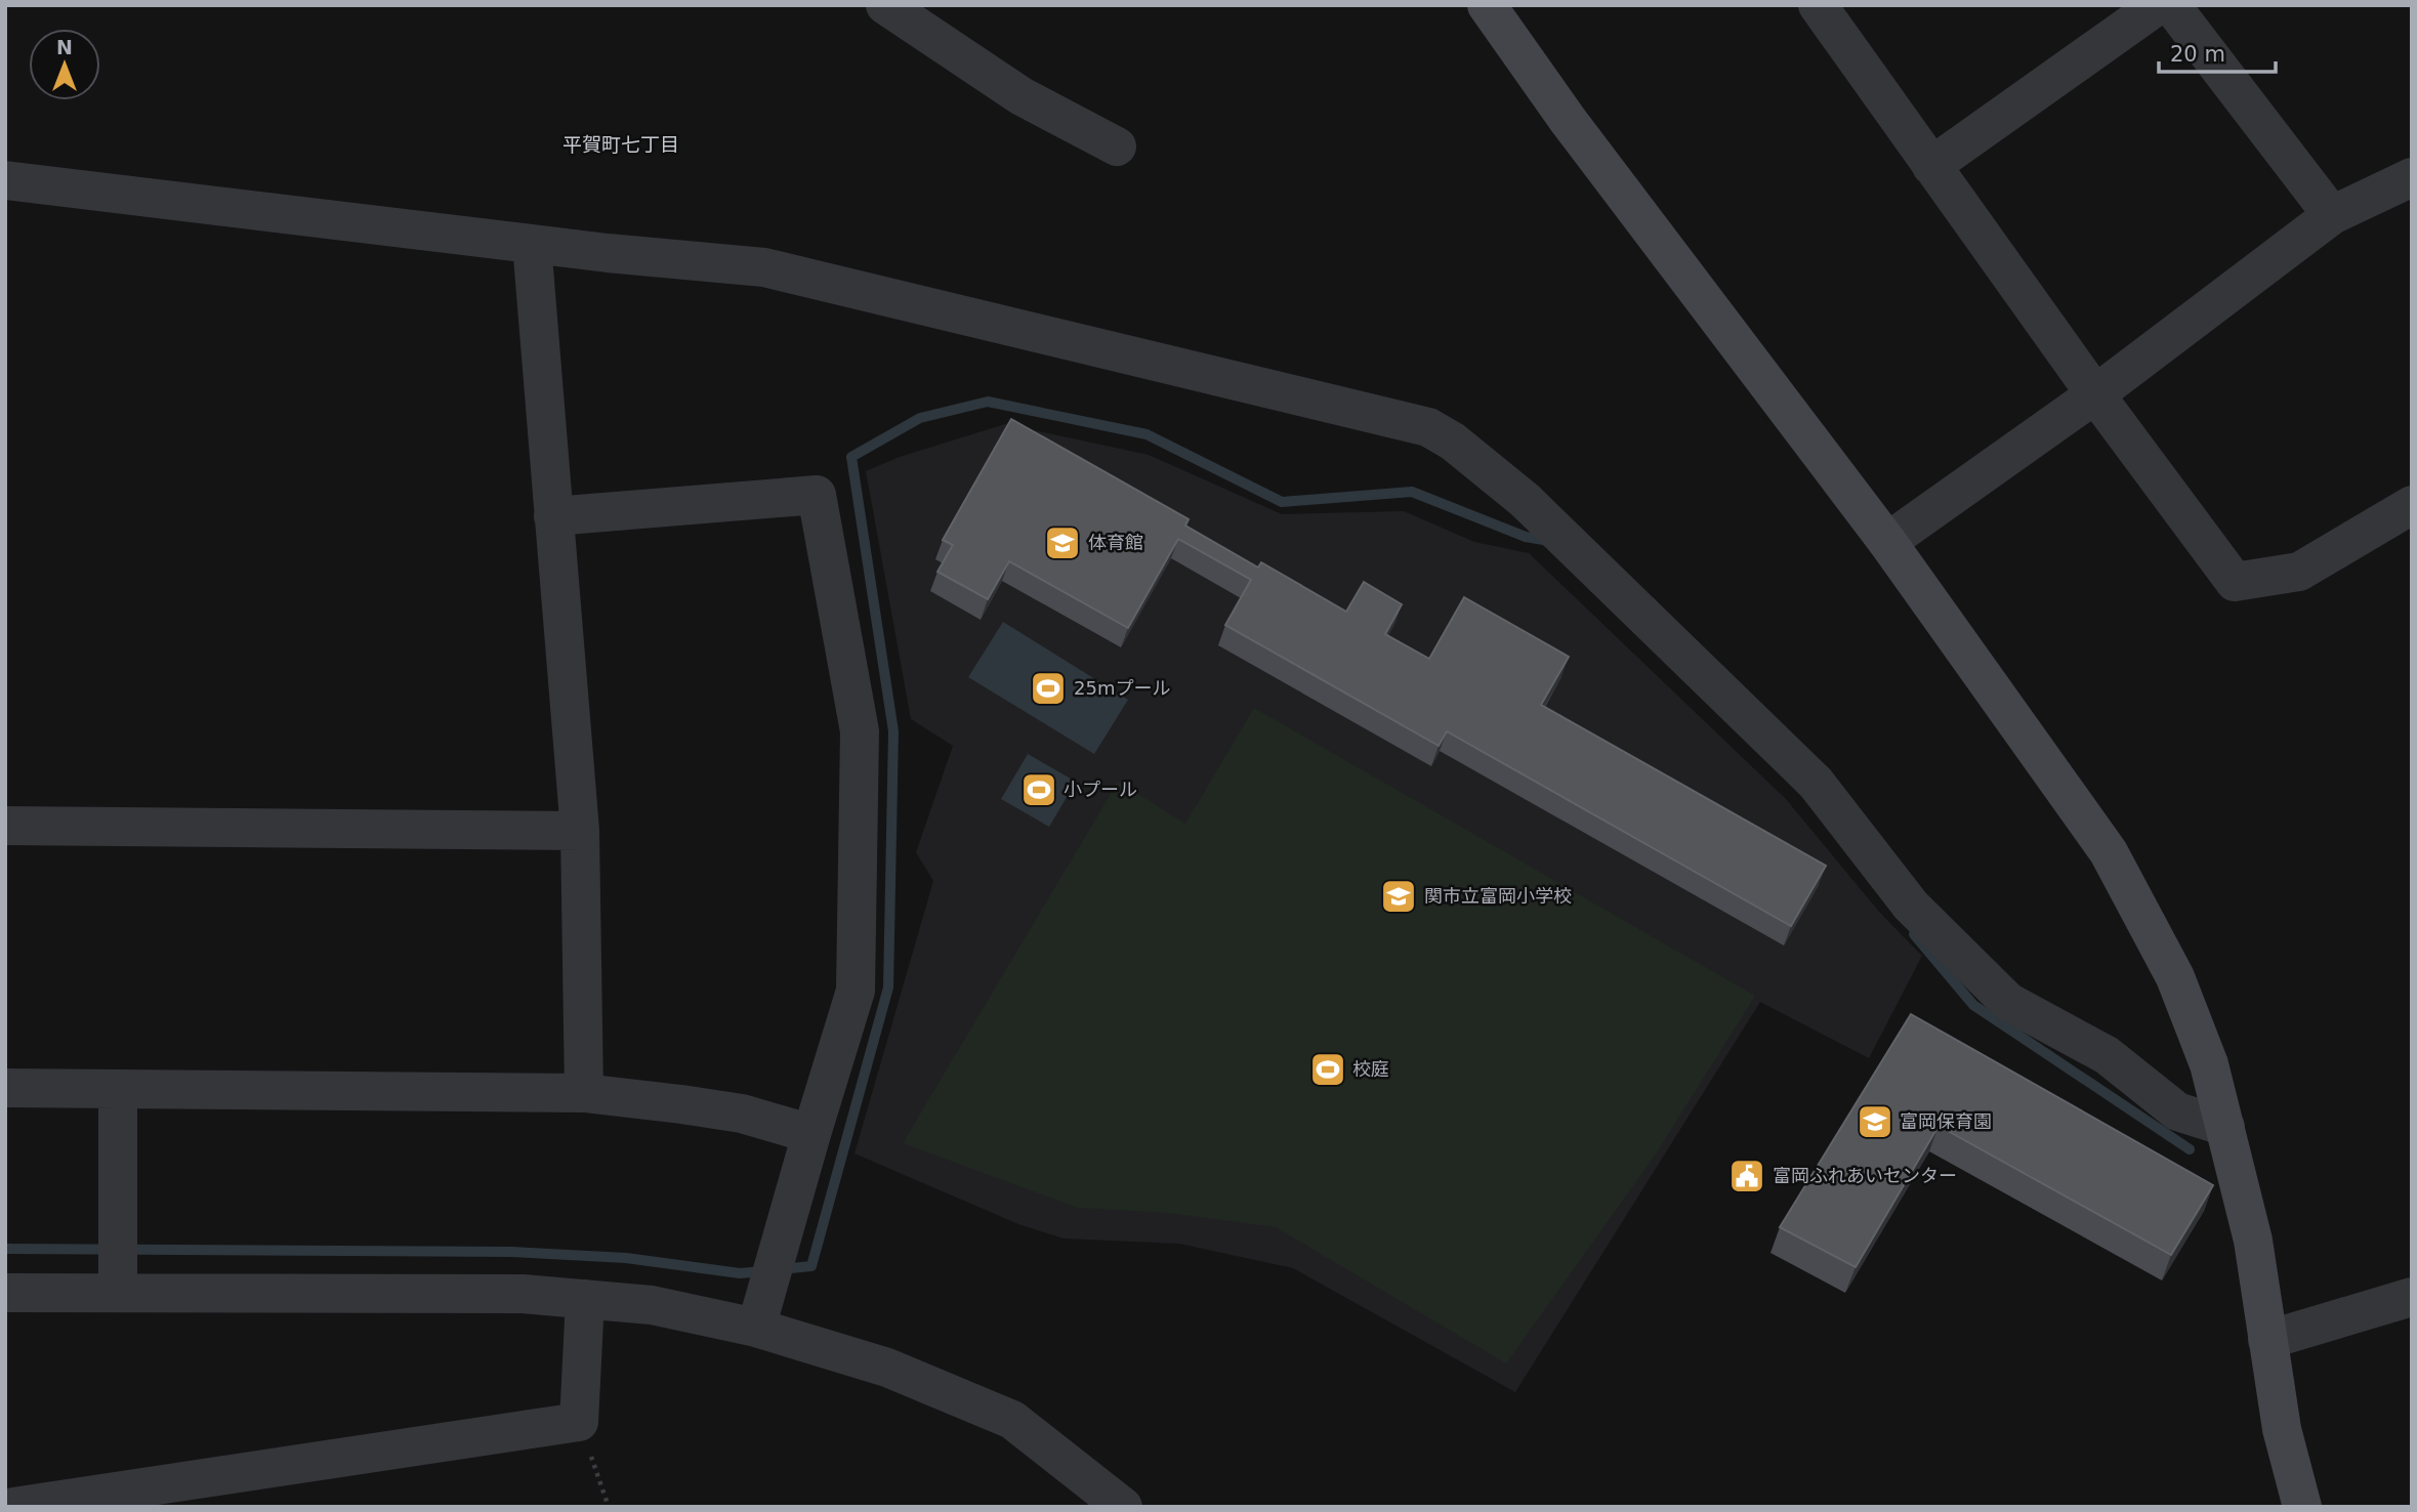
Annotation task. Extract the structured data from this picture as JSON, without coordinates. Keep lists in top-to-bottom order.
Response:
{
  "districts": ["平賀町七丁目"],
  "places": {
    "school or university": ["体育館", "関市立富岡小学校", "富岡保育園"],
    "sports": ["25mプール", "小プール", "校庭"],
    "public building": ["富岡ふれあいセンター"]
  },
  "scale_bar": "20 m",
  "north": "top"
}
